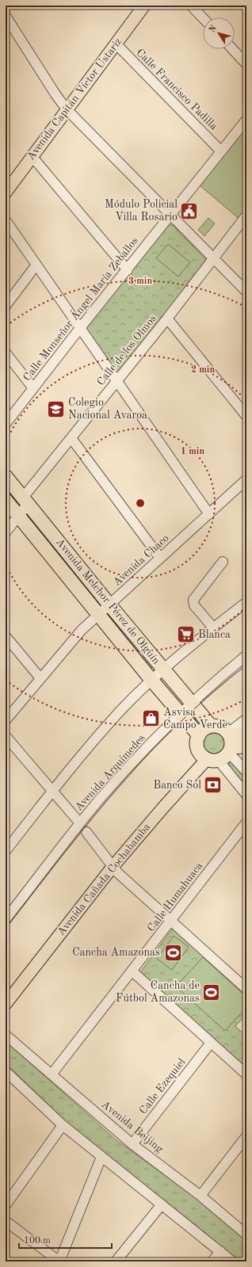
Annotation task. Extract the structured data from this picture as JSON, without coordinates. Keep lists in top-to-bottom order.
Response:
{
  "streets": {
    "highway": ["Avenida Melchor Pérez de Olguín"],
    "main road": ["Avenida Capitán Víctor Ustariz", "Avenida Cañada Cochabamba"],
    "street": [
      "Calle Francisco Padilla",
      "Calle Monseñor Ángel María Zeballos",
      "Calle de los Olmos",
      "Avenida Chaco",
      "Avenida Arquímedes",
      "Calle Humahuaca",
      "Calle Ezequiel",
      "Avenida Beijing"
    ]
  },
  "crossings": [
    ["Calle Francisco Padilla", "Avenida Capitán Víctor Ustariz"],
    ["Calle Francisco Padilla", "Calle Monseñor Ángel María Zeballos"],
    ["Calle de los Olmos", "Avenida Melchor Pérez de Olguín"],
    ["Avenida Chaco", "Avenida Melchor Pérez de Olguín"],
    ["Avenida Melchor Pérez de Olguín", "Avenida Arquímedes"],
    ["Calle Humahuaca", "Avenida Beijing"],
    ["Calle Ezequiel", "Avenida Beijing"]
  ],
  "places": {
    "public building": ["Módulo Policial Villa Rosario"],
    "school or university": ["Colegio Nacional Avaroa"],
    "supermarket": ["Blanca"],
    "shop": ["Asvisa Campo Verde"],
    "bank": ["Banco Sol"],
    "sports": ["Cancha Amazonas", "Cancha de Fútbol Amazonas"]
  },
  "scale_bar": "100 m",
  "north": "top left",
  "rings": ["3 min", "2 min", "1 min"]
}
